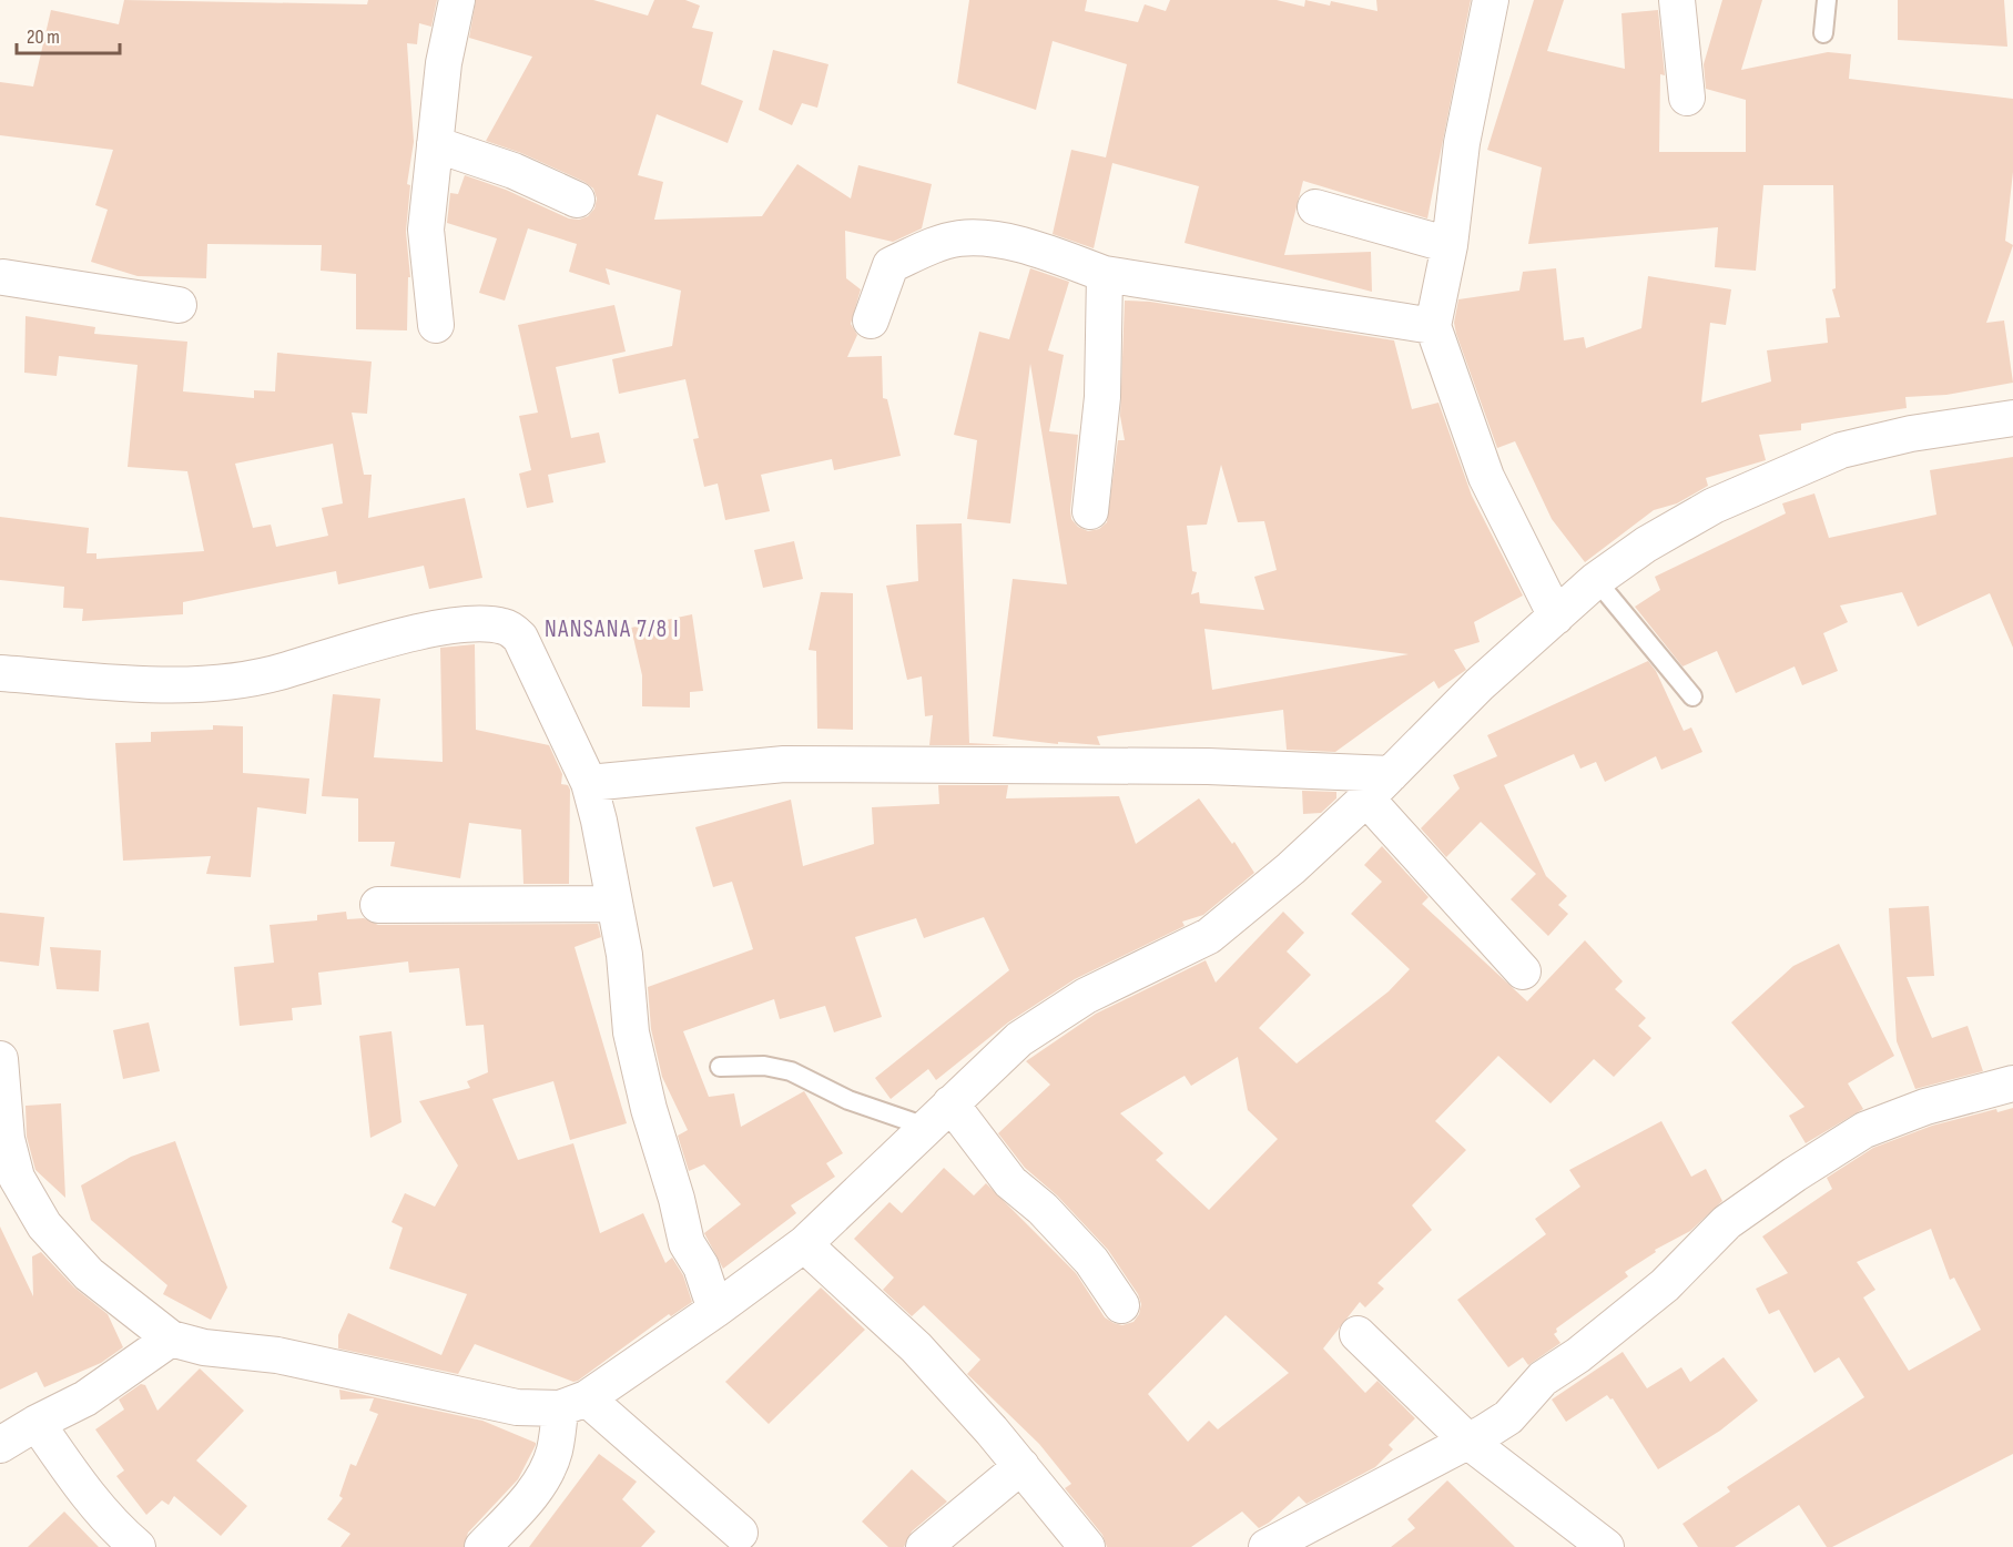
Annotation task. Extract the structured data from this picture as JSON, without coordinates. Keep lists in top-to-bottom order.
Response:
{
  "districts": ["NANSANA 7/8 I"],
  "scale_bar": "20 m"
}
